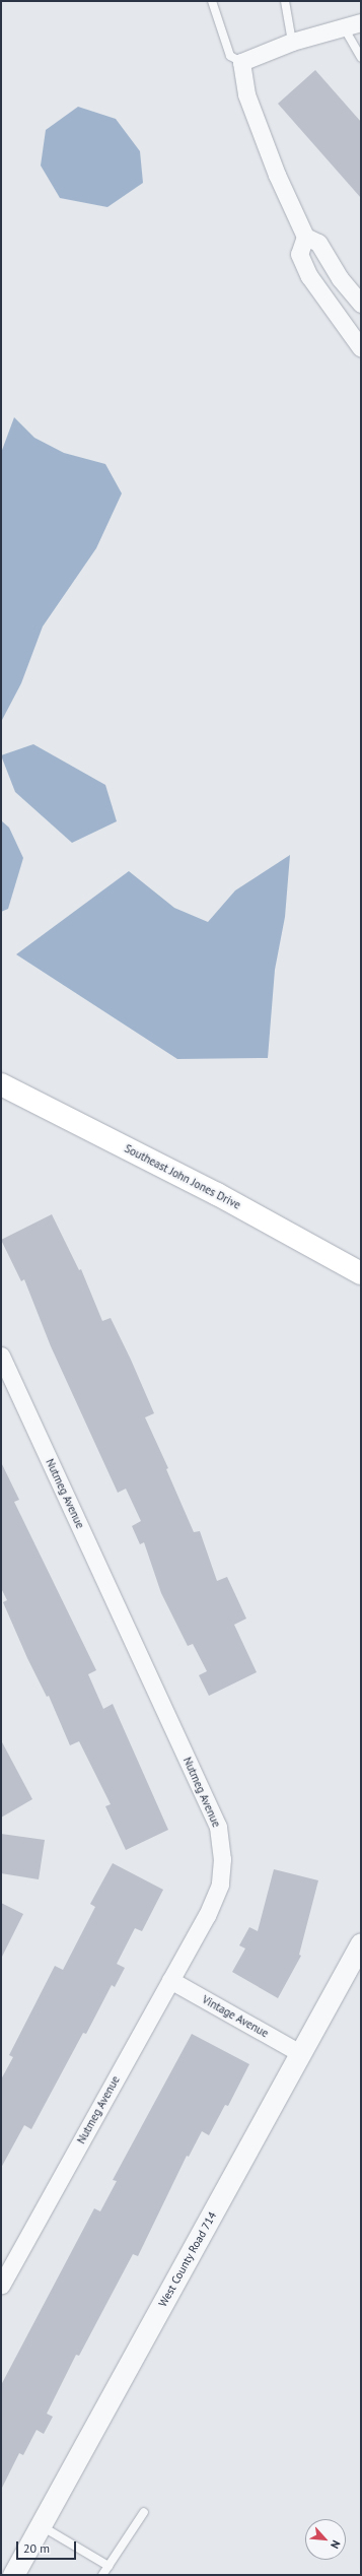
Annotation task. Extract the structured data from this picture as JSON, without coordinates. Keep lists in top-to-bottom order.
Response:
{
  "streets": {
    "main road": ["Southeast John Jones Drive"],
    "street": ["Nutmeg Avenue", "Vintage Avenue", "West County Road 714"]
  },
  "crossings": [
    ["Nutmeg Avenue", "Vintage Avenue"],
    ["Vintage Avenue", "West County Road 714"]
  ],
  "scale_bar": "20 m",
  "north": "bottom right"
}
